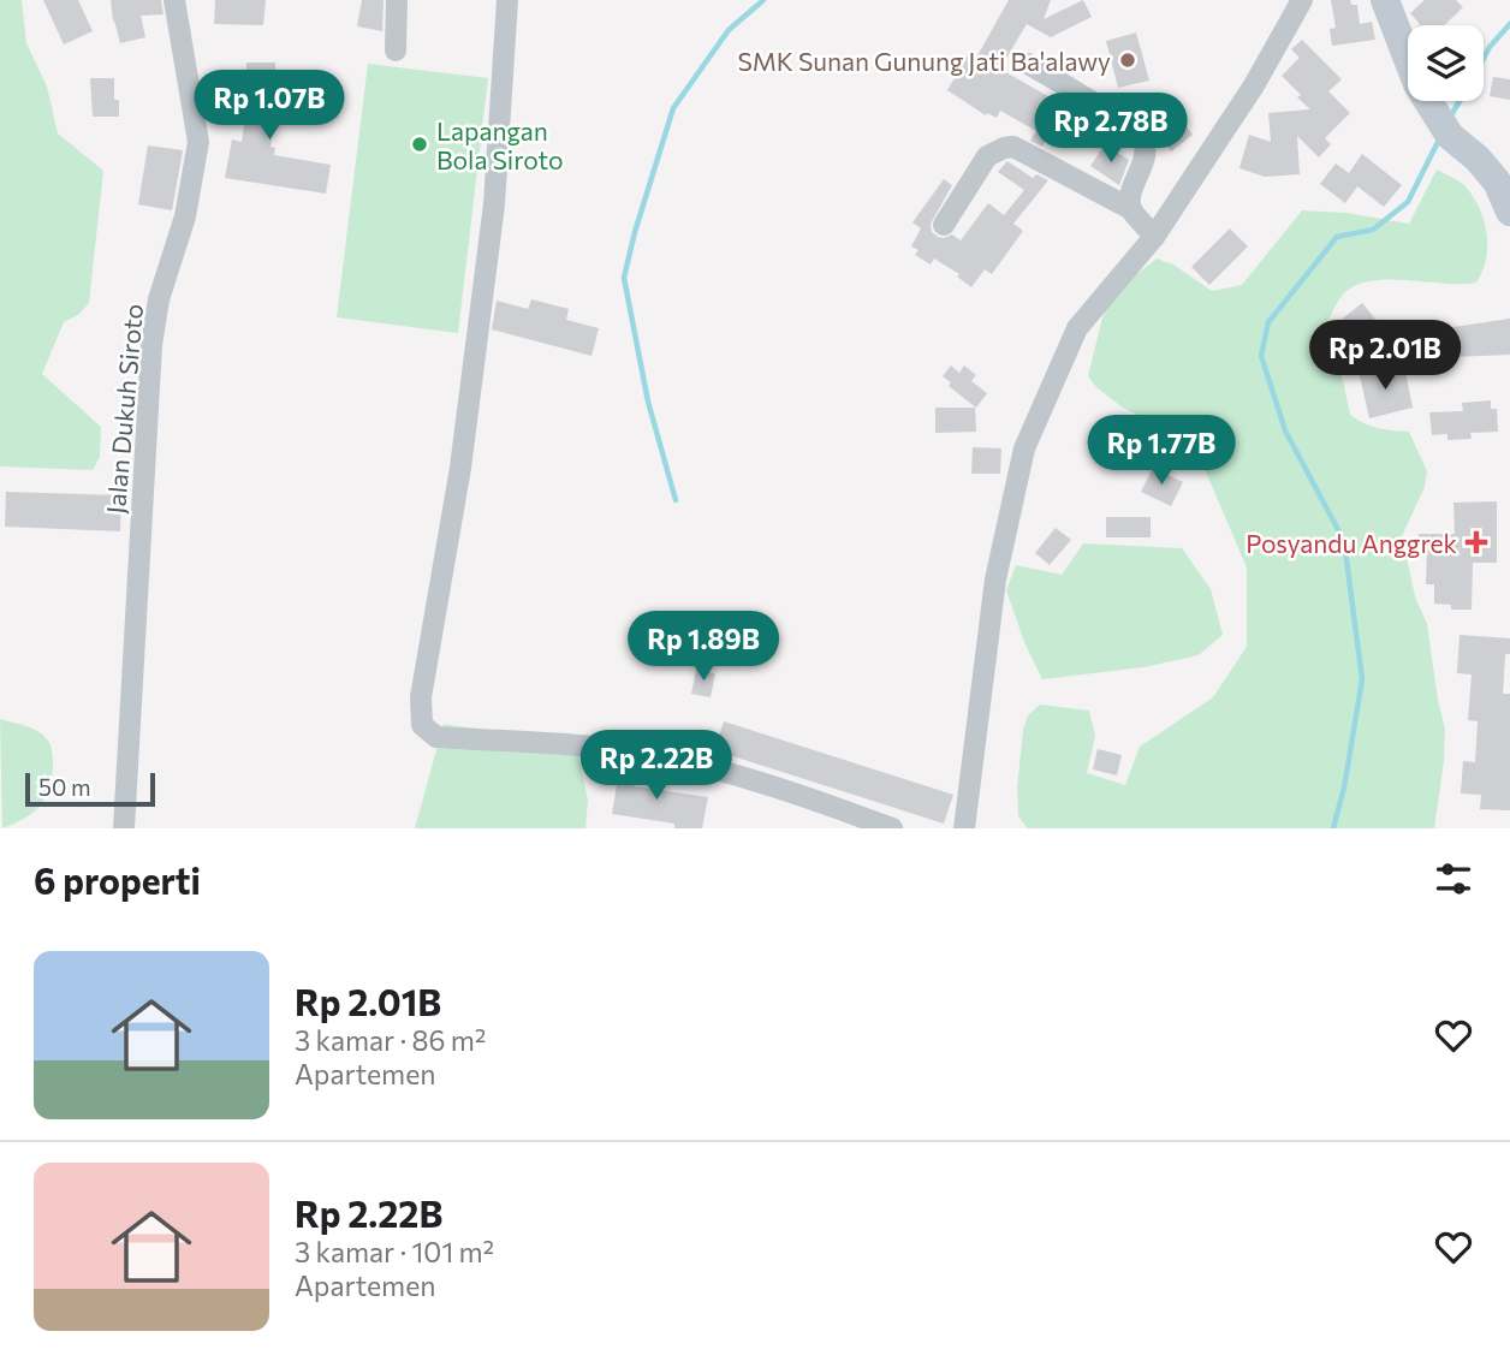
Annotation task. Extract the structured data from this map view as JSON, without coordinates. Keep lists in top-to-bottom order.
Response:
{
  "streets": {
    "street": ["Jalan Dukuh Siroto"]
  },
  "places": {
    "other": ["SMK Sunan Gunung Jati Ba'alawy", "Lapangan Bola Siroto"],
    "health": ["Posyandu Anggrek"]
  },
  "scale_bar": "50 m",
  "page": {
    "price": [
      "Rp 1.07B",
      "Rp 2.78B",
      "Rp 2.01B",
      "Rp 1.77B",
      "Rp 1.89B",
      "Rp 2.22B"
    ],
    "scale": "50 m",
    "heading": "6 properti",
    "list": [
      {
        "name": "Rp 2.01B",
        "note": "3 kamar · 86 m² · Apartemen"
      },
      {
        "name": "Rp 2.22B",
        "note": "3 kamar · 101 m² · Apartemen"
      }
    ]
  }
}
